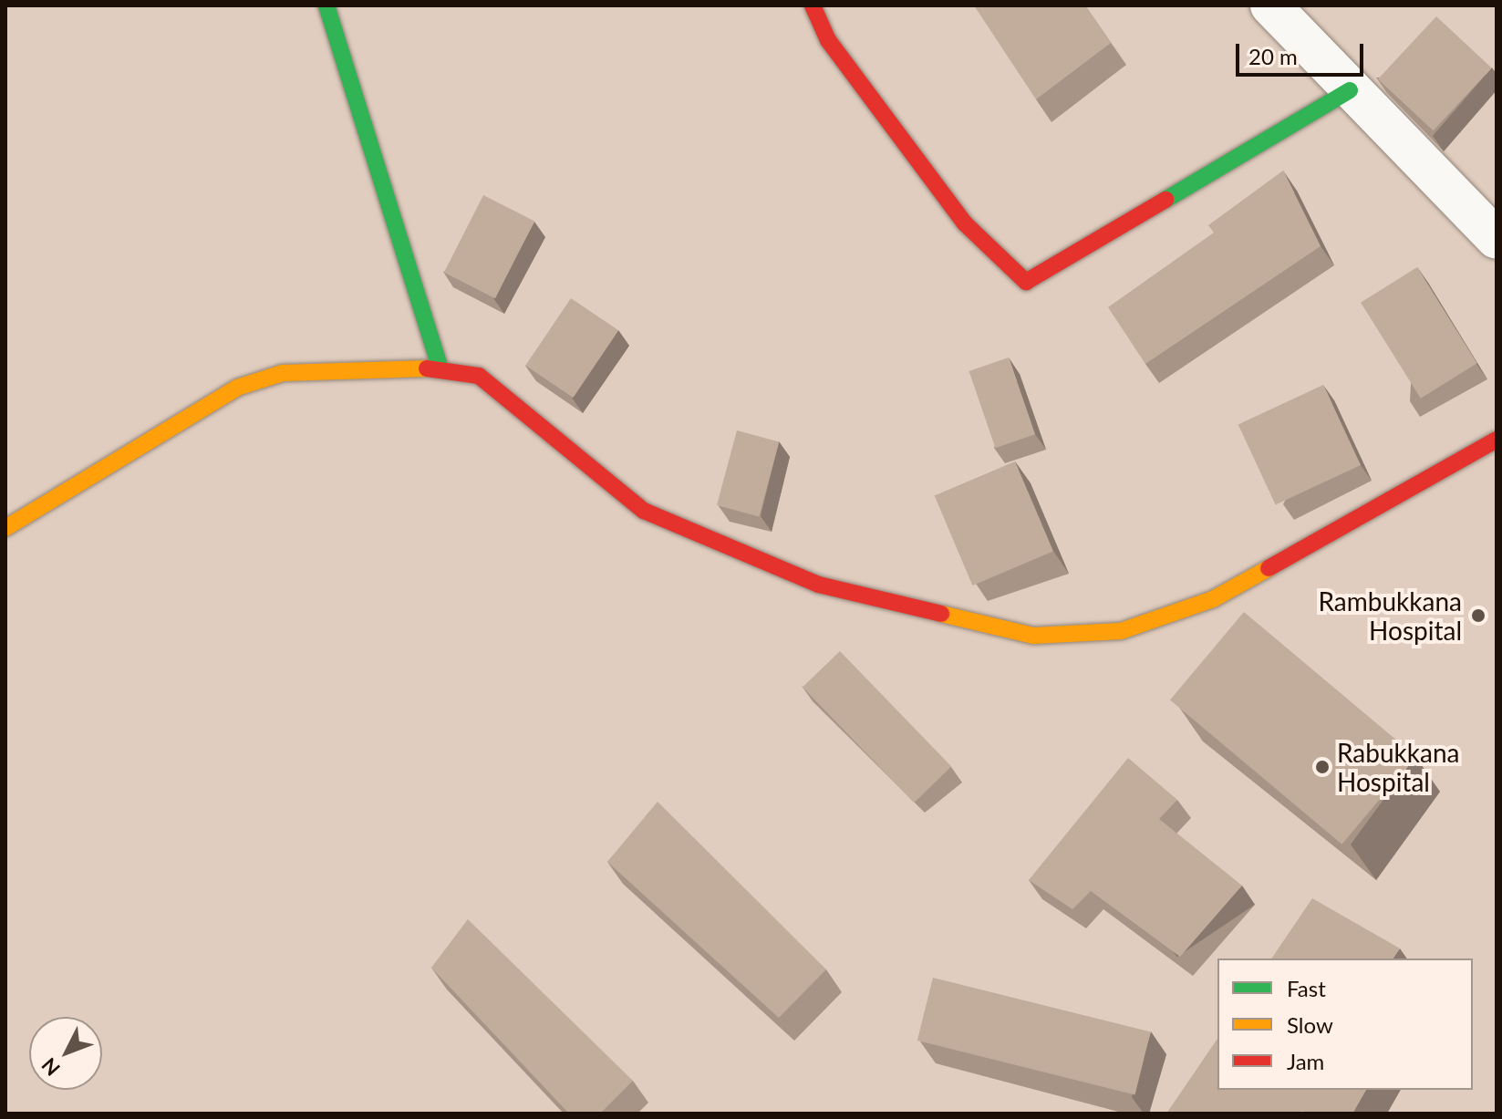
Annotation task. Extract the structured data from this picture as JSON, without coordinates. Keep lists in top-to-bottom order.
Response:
{
  "places": ["Rambukkana Hospital", "Rabukkana Hospital"],
  "legend": ["Fast", "Slow", "Jam"],
  "scale_bar": "20 m",
  "north": "bottom left"
}
